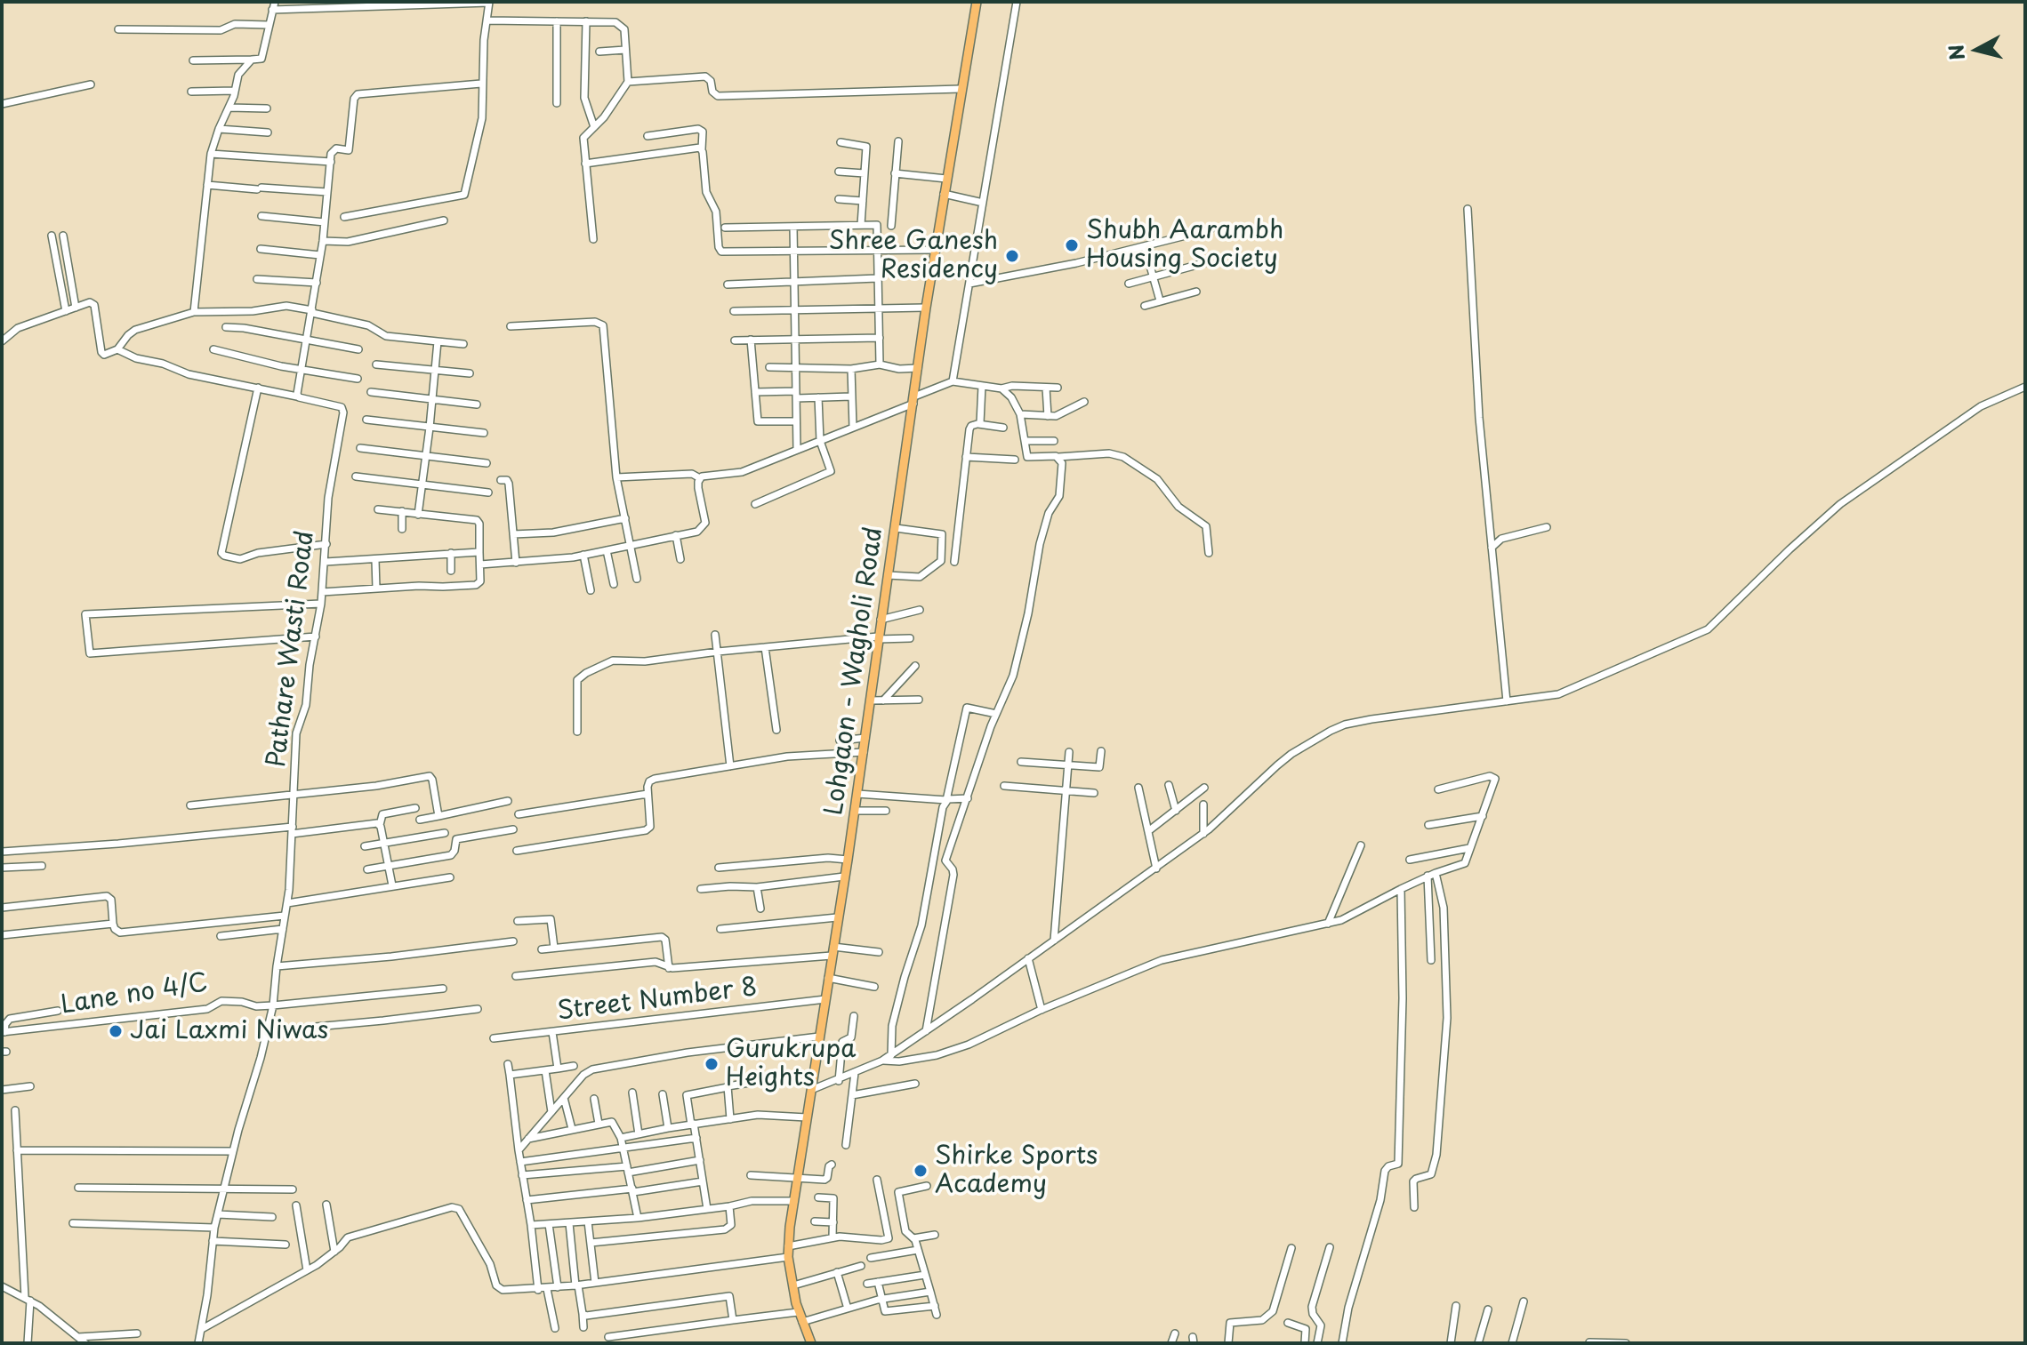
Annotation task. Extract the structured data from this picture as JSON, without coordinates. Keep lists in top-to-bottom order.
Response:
{
  "streets": {
    "main road": ["Lohgaon - Wagholi Road"],
    "street": ["Pathare Wasti Road", "Lane no 4/C", "Street Number 8"]
  },
  "crossings": [
    ["Pathare Wasti Road", "Lane no 4/C"],
    ["Lohgaon - Wagholi Road", "Street Number 8"]
  ],
  "places": [
    "Shubh Aarambh Housing Society",
    "Shree Ganesh Residency",
    "Jai Laxmi Niwas",
    "Gurukrupa Heights",
    "Shirke Sports Academy"
  ],
  "north": "left"
}
